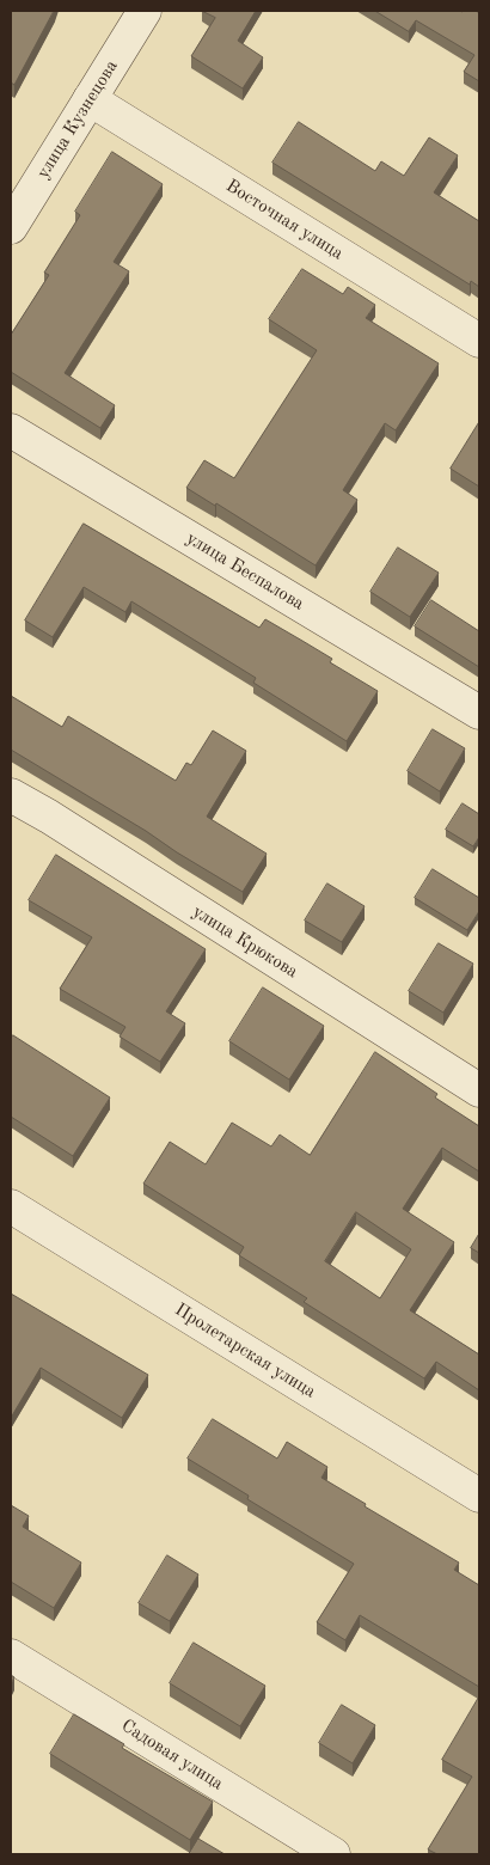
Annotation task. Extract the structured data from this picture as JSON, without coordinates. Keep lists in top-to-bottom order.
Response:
{
  "streets": {
    "street": [
      "улица Кузнецова",
      "Восточная улица",
      "улица Беспалова",
      "улица Крюкова",
      "Пролетарская улица",
      "Садовая улица"
    ]
  },
  "crossings": [
    ["улица Кузнецова", "Восточная улица"]
  ]
}
